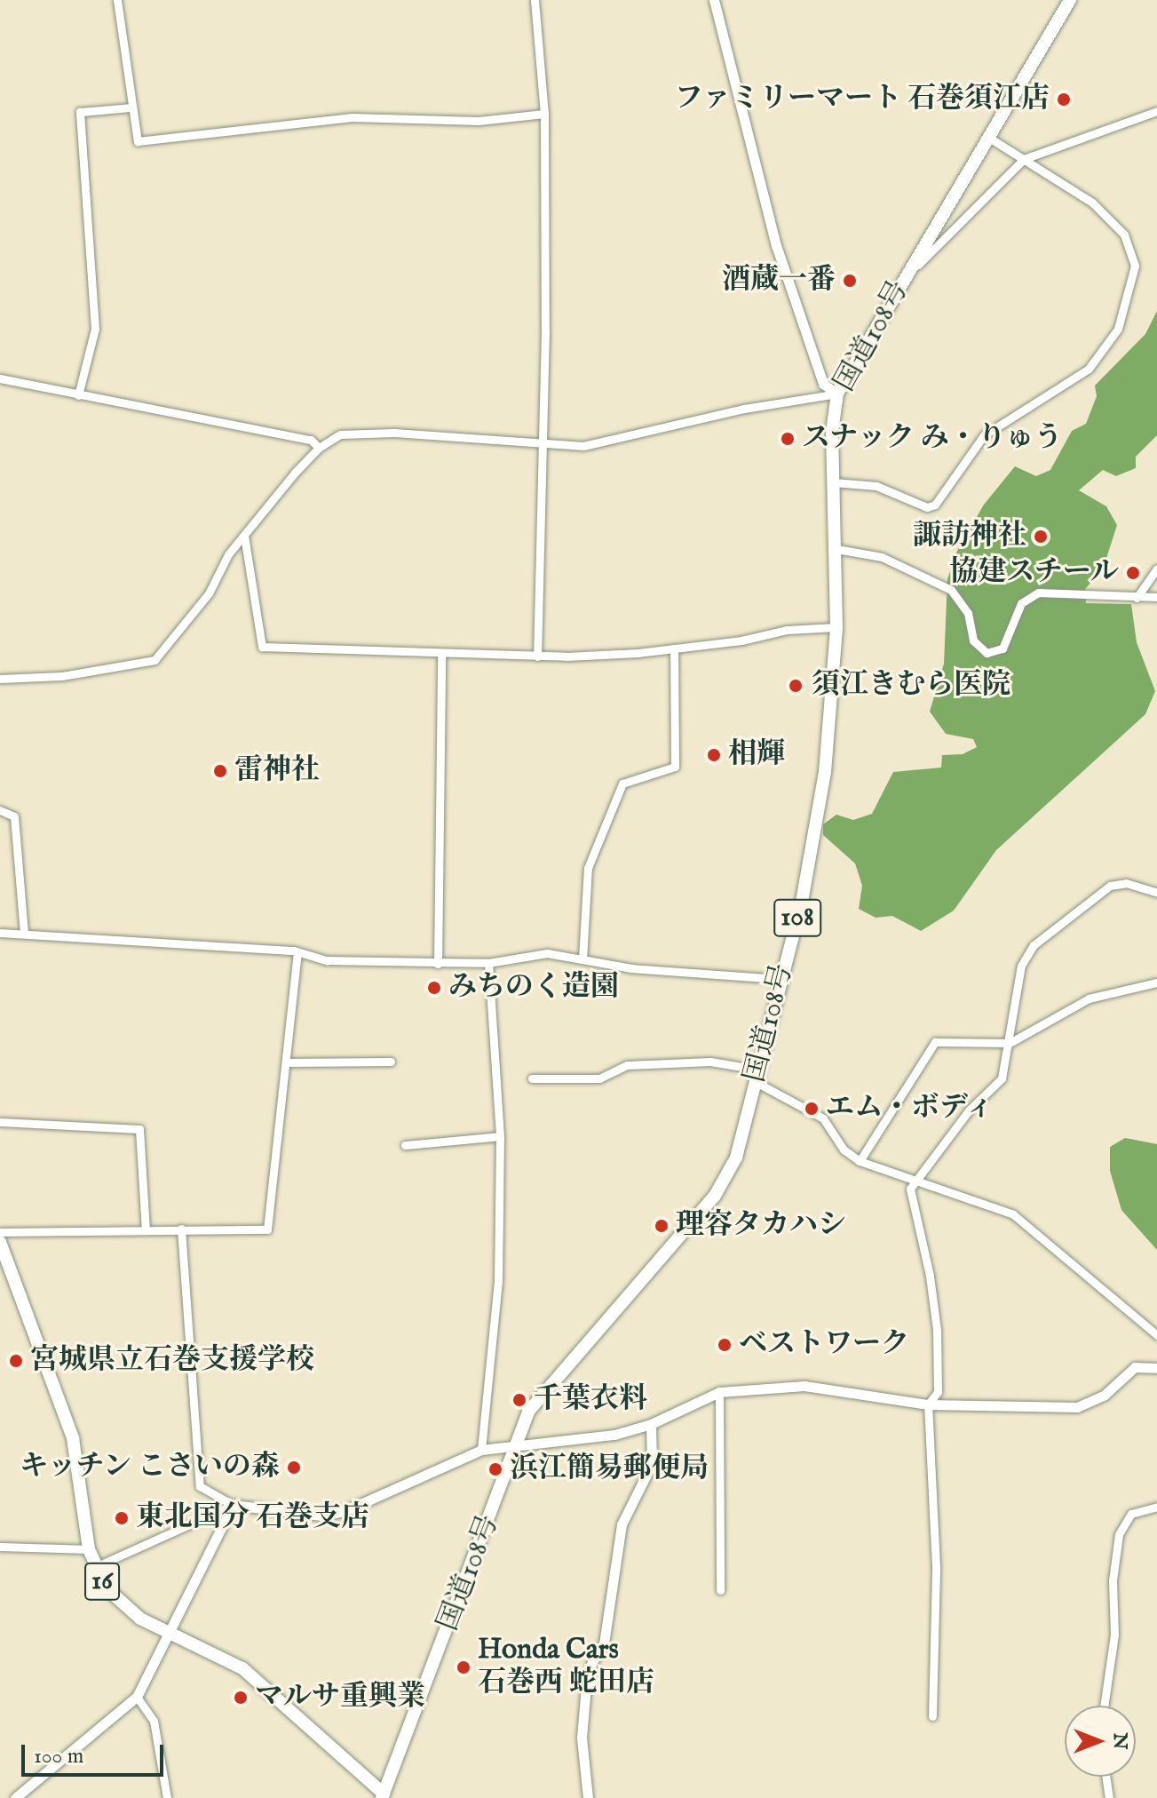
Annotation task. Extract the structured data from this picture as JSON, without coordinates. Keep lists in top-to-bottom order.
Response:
{
  "streets": {
    "main road": ["国道108号", "108", "16"]
  },
  "crossings": [
    ["国道108号", "16"]
  ],
  "places": [
    "ファミリーマート 石巻須江店",
    "酒蔵一番",
    "スナック み・りゅう",
    "諏訪神社",
    "協建スチール",
    "須江きむら医院",
    "相輝",
    "雷神社",
    "みちのく造園",
    "エム・ボディ",
    "理容タカハシ",
    "ベストワーク",
    "宮城県立石巻支援学校",
    "千葉衣料",
    "キッチン こさいの森",
    "浜江簡易郵便局",
    "東北国分 石巻支店",
    "Honda Cars 石巻西 蛇田店",
    "マルサ重興業"
  ],
  "scale_bar": "100 m",
  "north": "right"
}
